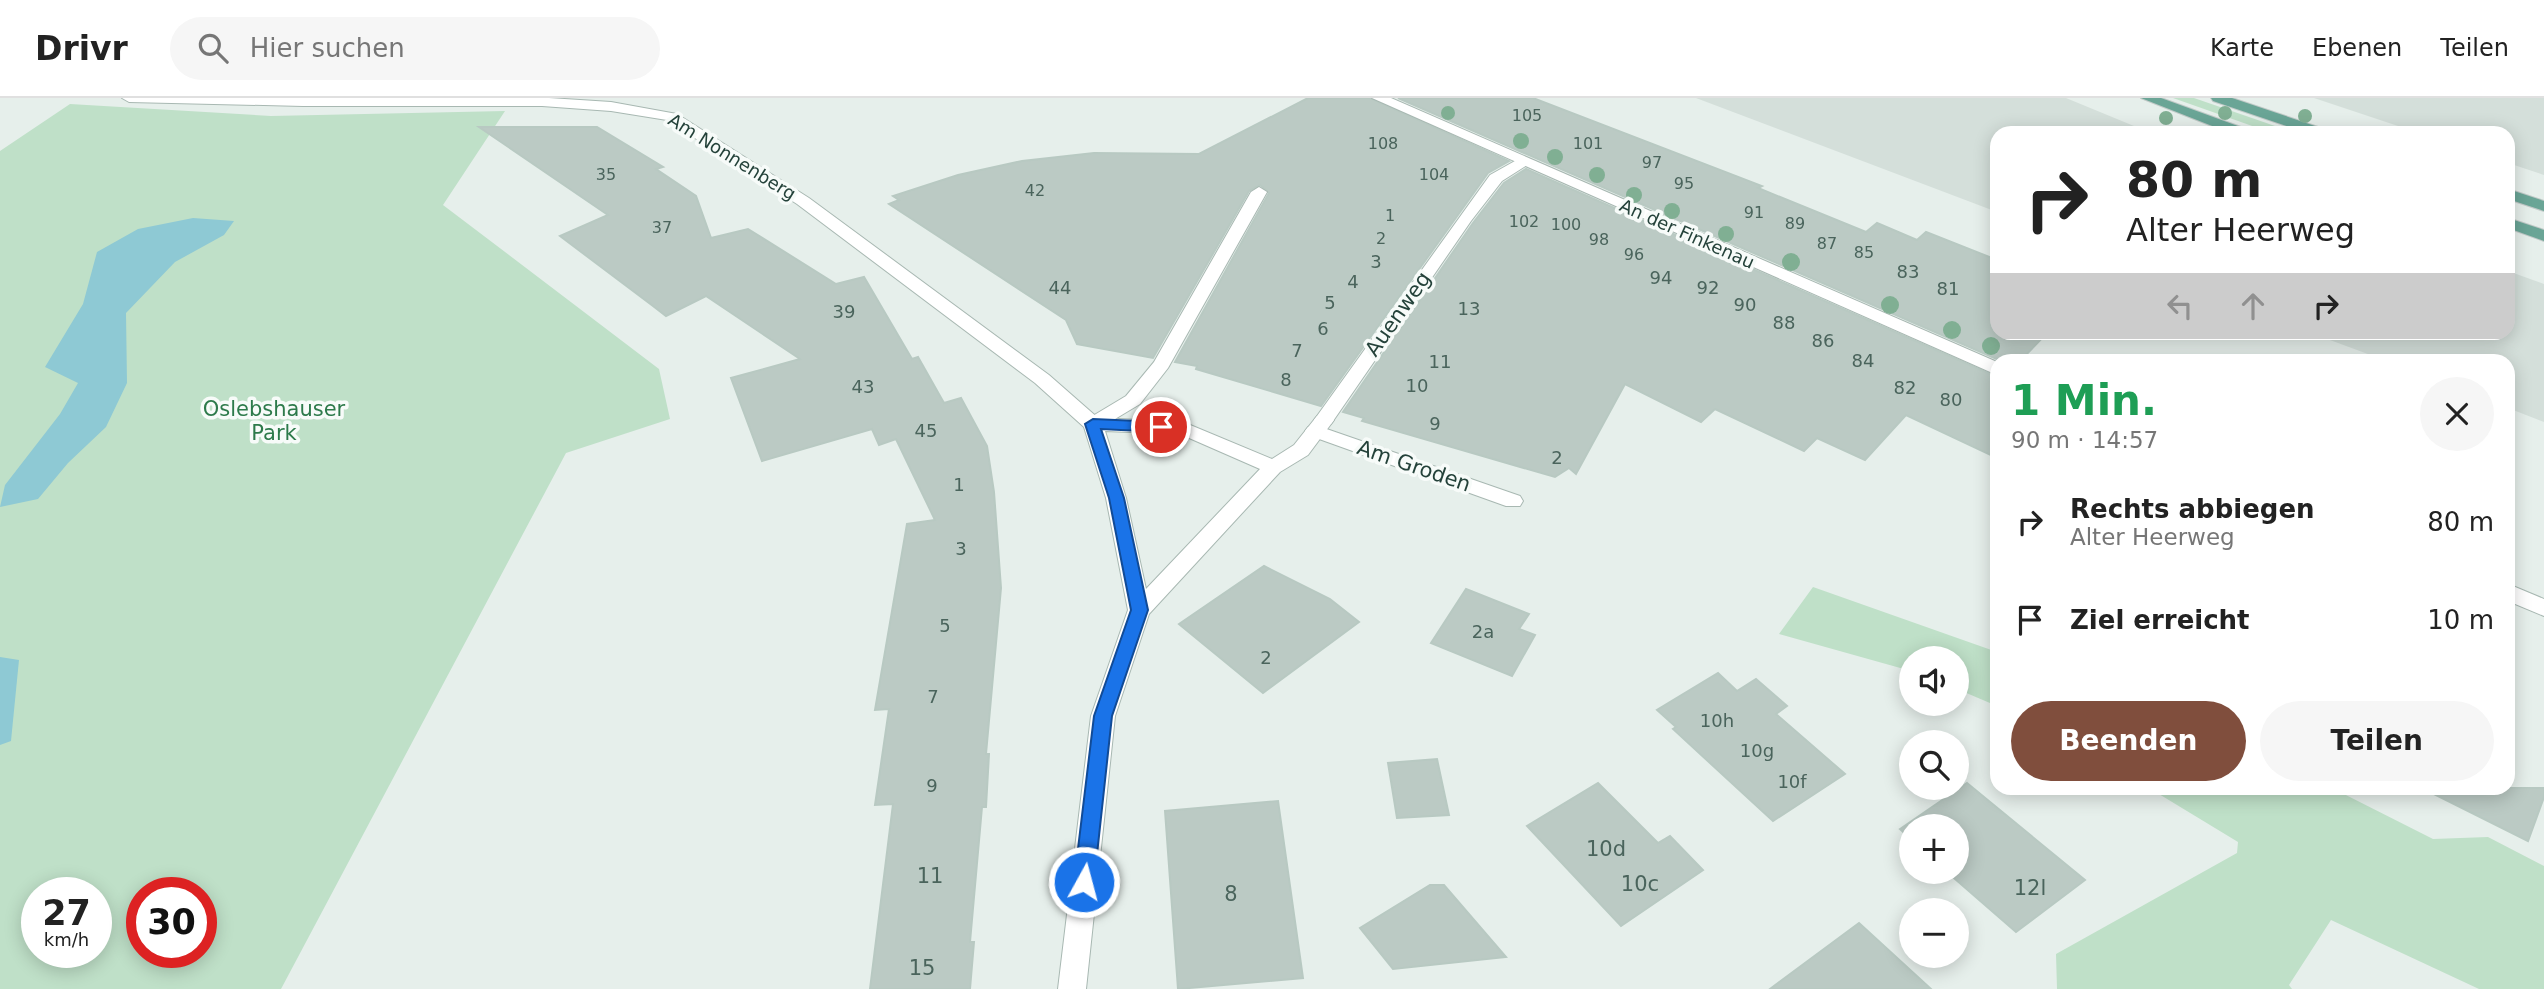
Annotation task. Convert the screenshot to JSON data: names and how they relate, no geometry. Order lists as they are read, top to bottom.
{
  "streets": {
    "street": [
      "Am Nonnenberg",
      "An der Finkenau",
      "Auenweg",
      "Am Groden"
    ]
  },
  "crossings": [
    ["An der Finkenau", "Auenweg"],
    ["Auenweg", "Am Groden"]
  ],
  "parks": ["Oslebshauser Park"],
  "house_numbers": [
    "105",
    "108",
    "101",
    "97",
    "35",
    "104",
    "95",
    "42",
    "91",
    "1",
    "102",
    "89",
    "100",
    "37",
    "2",
    "98",
    "87",
    "85",
    "96",
    "3",
    "83",
    "94",
    "4",
    "44",
    "92",
    "81",
    "5",
    "90",
    "13",
    "39",
    "88",
    "6",
    "86",
    "7",
    "84",
    "11",
    "8",
    "10",
    "43",
    "82",
    "80",
    "9",
    "45",
    "2",
    "1",
    "3",
    "5",
    "2a",
    "2",
    "7",
    "10h",
    "10g",
    "10f",
    "9",
    "10d",
    "11",
    "10c",
    "12l",
    "8",
    "15"
  ],
  "page": {
    "header": "Drivr",
    "search": "Hier suchen",
    "nav": ["Karte", "Ebenen", "Teilen"],
    "turn": ["80 m", "Alter Heerweg"],
    "heading": ["1 Min.", "90 m · 14:57"],
    "list": [
      {
        "name": "Rechts abbiegen",
        "note": "Alter Heerweg",
        "value": "80 m"
      },
      {
        "name": "Ziel erreicht",
        "value": "10 m"
      }
    ],
    "map_buttons": ["+", "−"],
    "buttons": ["Beenden", "Teilen"],
    "speed": "27 km/h",
    "limit": "30"
  }
}
